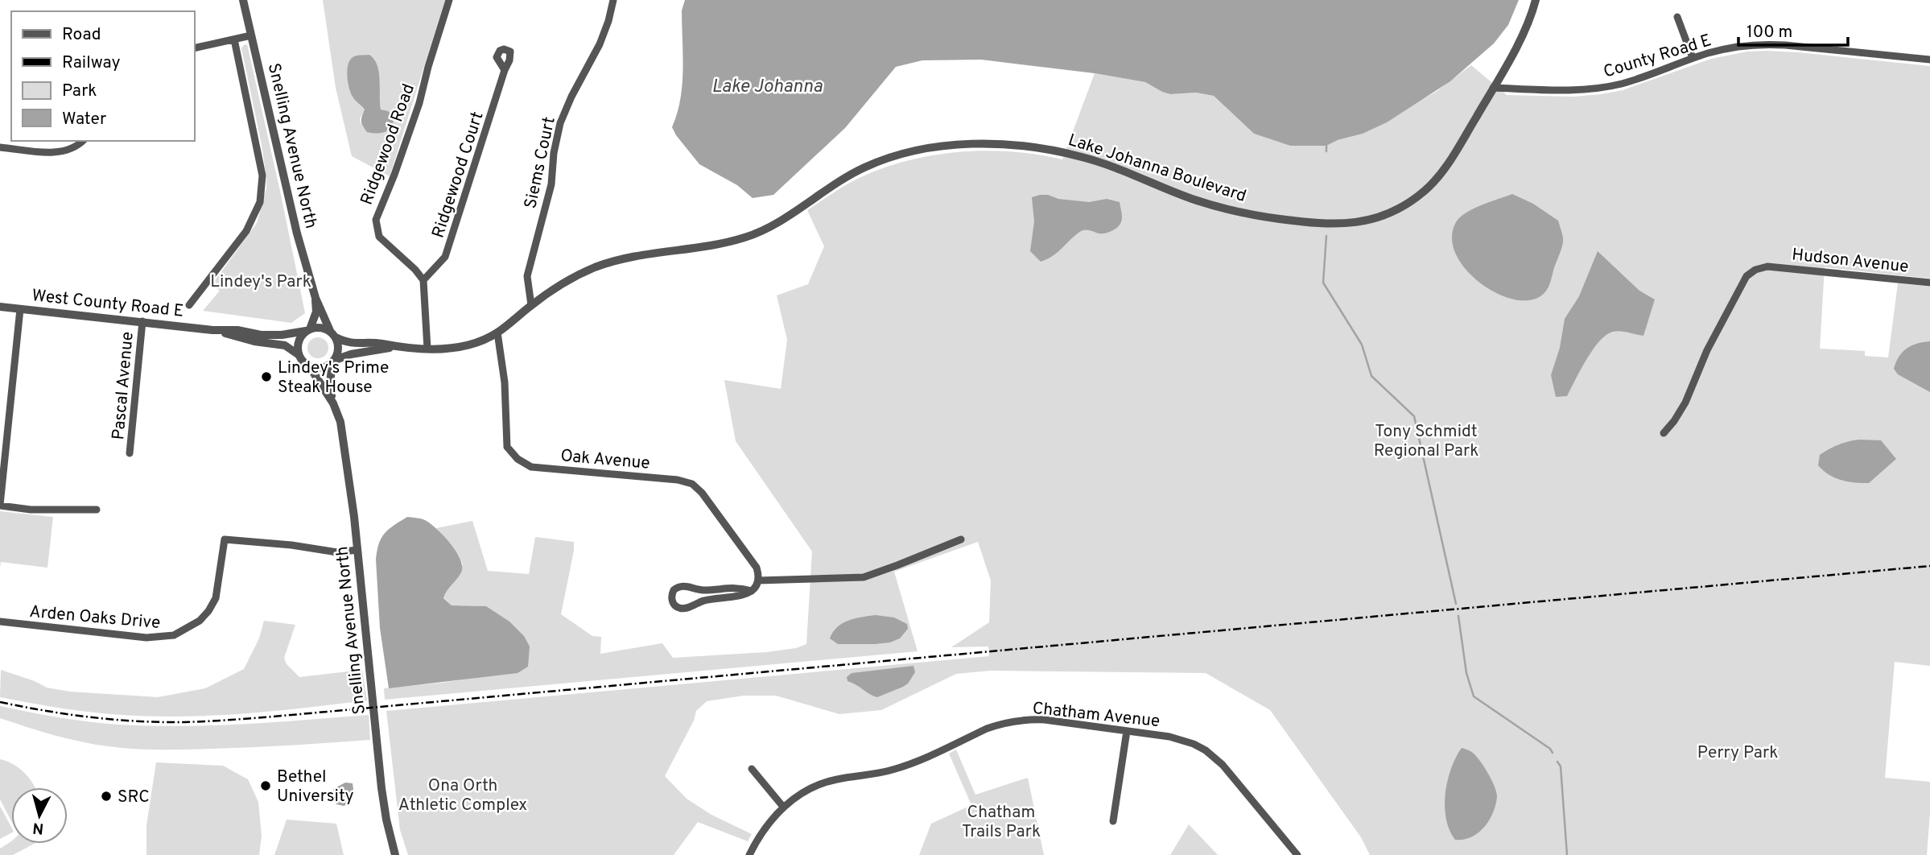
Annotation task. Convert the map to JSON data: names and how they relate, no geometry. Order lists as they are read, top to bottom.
{
  "streets": {
    "street": [
      "County Road E",
      "Ridgewood Road",
      "Snelling Avenue North",
      "Siems Court",
      "Lake Johanna Boulevard",
      "Ridgewood Court",
      "Hudson Avenue",
      "West County Road E",
      "Pascal Avenue",
      "Oak Avenue",
      "Arden Oaks Drive",
      "Chatham Avenue"
    ]
  },
  "crossings": [
    ["County Road E", "Lake Johanna Boulevard"],
    ["Ridgewood Road", "Ridgewood Court"],
    ["Snelling Avenue North", "Lake Johanna Boulevard"],
    ["Snelling Avenue North", "West County Road E"],
    ["Snelling Avenue North", "Arden Oaks Drive"],
    ["Siems Court", "Lake Johanna Boulevard"],
    ["Lake Johanna Boulevard", "West County Road E"],
    ["Lake Johanna Boulevard", "Oak Avenue"],
    ["West County Road E", "Pascal Avenue"]
  ],
  "water": ["Lake Johanna"],
  "parks": [
    "Lindey's Park",
    "Tony Schmidt Regional Park",
    "Perry Park",
    "Ona Orth Athletic Complex",
    "Chatham Trails Park"
  ],
  "places": ["Lindey's Prime Steak House", "Bethel University", "SRC"],
  "legend": [
    "Road",
    "Railway",
    "Park",
    "Water"
  ],
  "scale_bar": "100 m",
  "north": "bottom"
}
